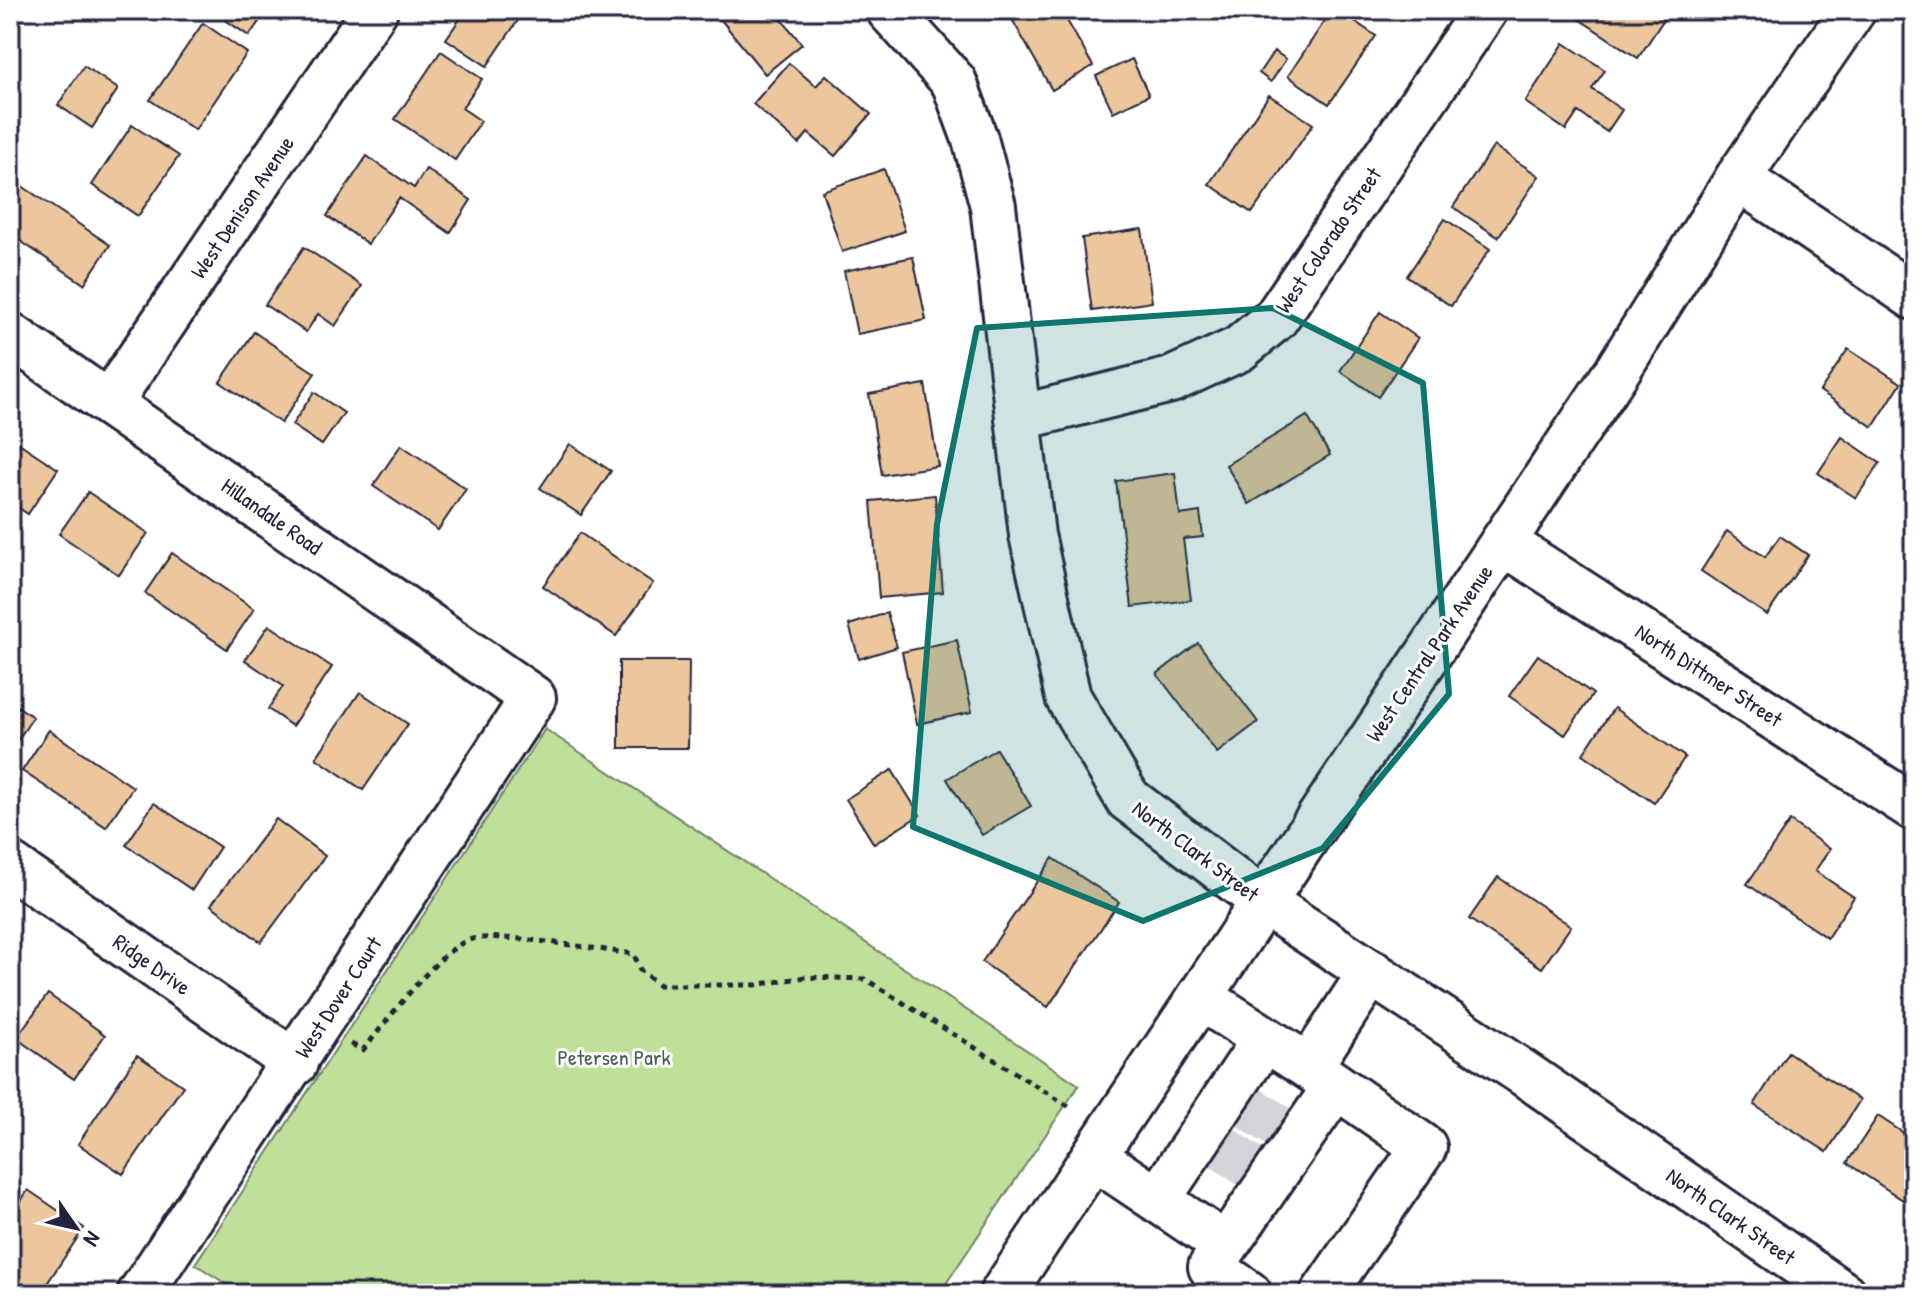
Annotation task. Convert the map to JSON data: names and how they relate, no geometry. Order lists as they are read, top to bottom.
{
  "streets": {
    "street": [
      "West Denison Avenue",
      "West Colorado Street",
      "Hillandale Road",
      "West Central Park Avenue",
      "North Dittmer Street",
      "North Clark Street",
      "Ridge Drive",
      "West Dover Court"
    ]
  },
  "crossings": [
    ["West Denison Avenue", "Hillandale Road"],
    ["West Colorado Street", "North Clark Street"],
    ["Hillandale Road", "West Dover Court"],
    ["West Central Park Avenue", "North Dittmer Street"],
    ["West Central Park Avenue", "North Clark Street"],
    ["Ridge Drive", "West Dover Court"]
  ],
  "parks": ["Petersen Park"],
  "north": "bottom right"
}
